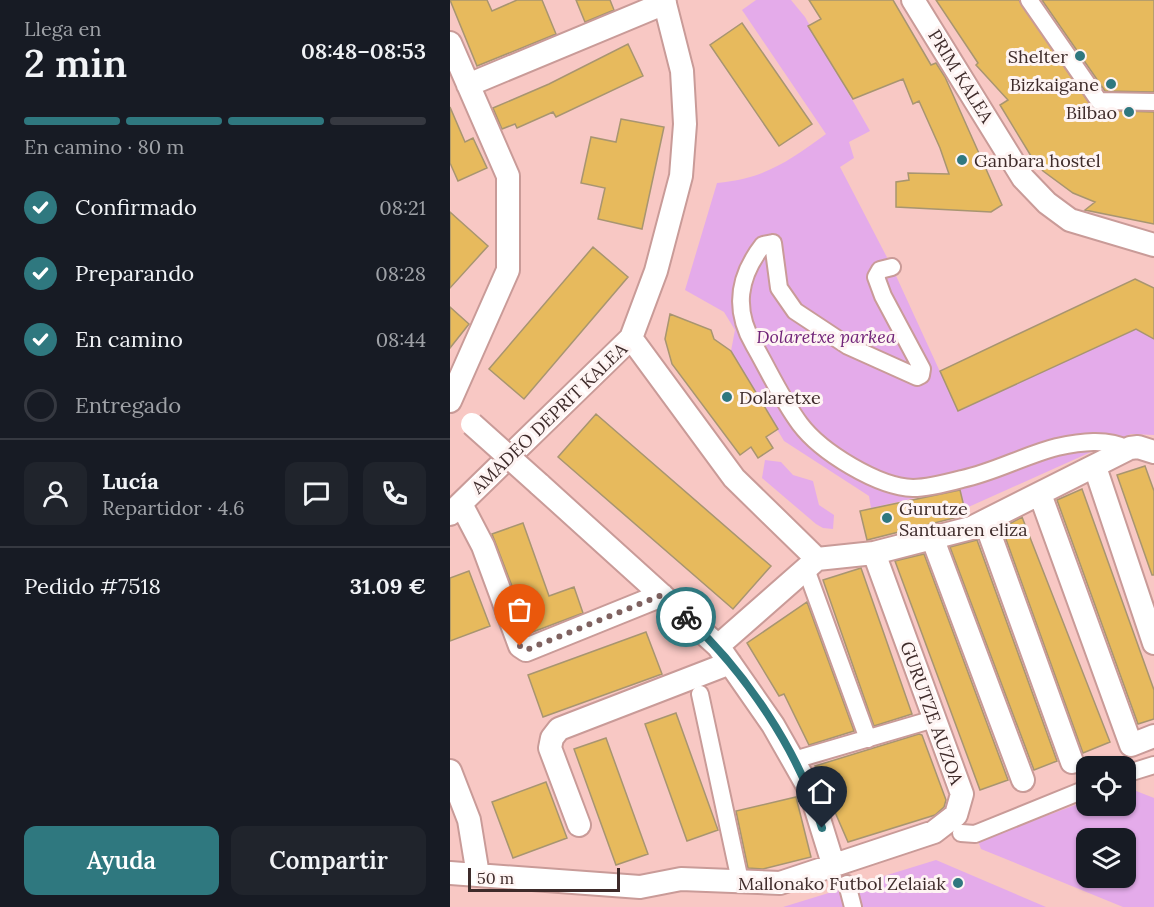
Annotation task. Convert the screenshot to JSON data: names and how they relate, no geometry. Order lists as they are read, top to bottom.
{
  "streets": {
    "street": ["PRIM KALEA", "AMADEO DEPRIT KALEA", "GURUTZE AUZOA"]
  },
  "parks": ["Dolaretxe parkea"],
  "places": [
    "Shelter",
    "Bizkaigane",
    "Bilbao",
    "Ganbara hostel",
    "Dolaretxe",
    "Gurutze Santuaren eliza",
    "Mallonako Futbol Zelaiak"
  ],
  "scale_bar": "50 m",
  "page": {
    "heading": ["2 min", "Llega en", "08:48–08:53"],
    "panel": [
      "Lucía",
      "Repartidor · 4.6",
      "Pedido #7518",
      "31.09 €"
    ],
    "bar": "En camino · 80 m",
    "list": [
      ["Confirmado", "08:21"],
      ["Preparando", "08:28"],
      ["En camino", "08:44"],
      "Entregado"
    ],
    "buttons": ["Ayuda", "Compartir"],
    "scale": "50 m"
  }
}
